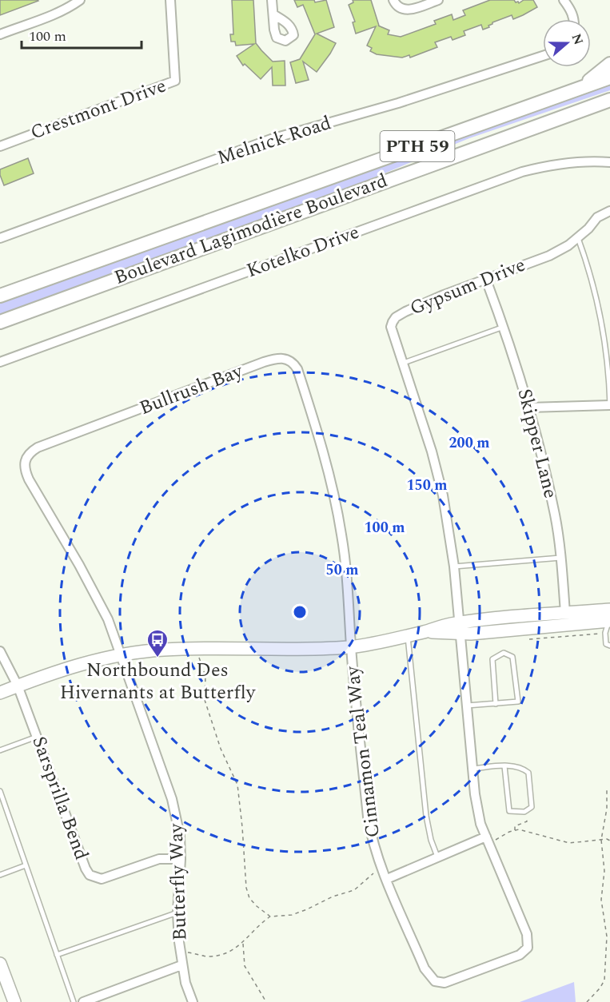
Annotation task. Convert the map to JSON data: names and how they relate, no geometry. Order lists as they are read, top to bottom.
{
  "streets": {
    "main road": ["PTH 59", "Boulevard Lagimodière Boulevard"],
    "street": [
      "Crestmont Drive",
      "Melnick Road",
      "Kotelko Drive",
      "Gypsum Drive",
      "Bullrush Bay",
      "Skipper Lane",
      "Cinnamon Teal Way",
      "Sarsprilla Bend",
      "Butterfly Way"
    ]
  },
  "crossings": [
    ["Gypsum Drive", "Skipper Lane"],
    ["Gypsum Drive", "Cinnamon Teal Way"],
    ["Bullrush Bay", "Cinnamon Teal Way"],
    ["Bullrush Bay", "Butterfly Way"],
    ["Sarsprilla Bend", "Butterfly Way"]
  ],
  "places": {
    "bus stop": ["Northbound Des Hivernants at Butterfly"]
  },
  "scale_bar": "100 m",
  "north": "right",
  "rings": [
    "200 m",
    "150 m",
    "100 m",
    "50 m"
  ]
}
